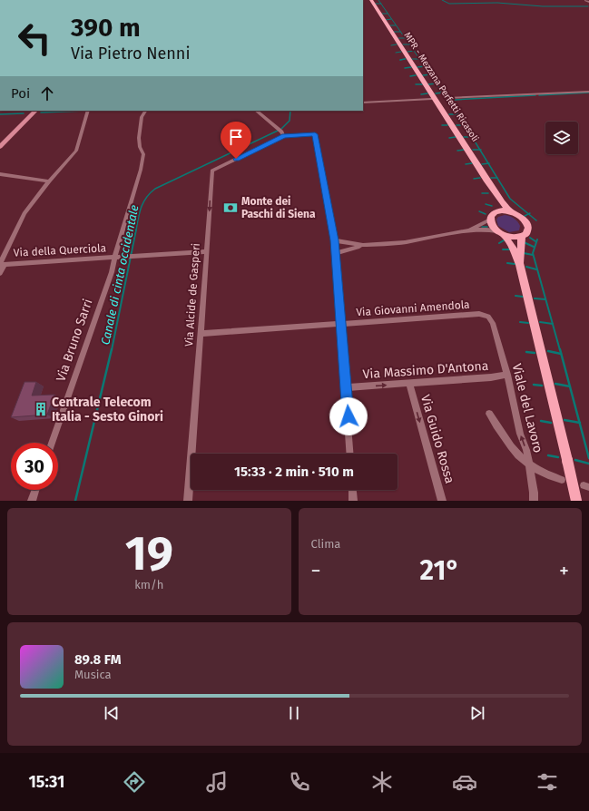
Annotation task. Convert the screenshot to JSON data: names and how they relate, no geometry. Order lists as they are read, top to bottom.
{
  "streets": {
    "main road": ["MPR - Mezzana Perfetti Ricasoli"],
    "street": [
      "Via della Querciola",
      "Via Alcide de Gasperi",
      "Via Giovanni Amendola",
      "Via Bruno Sarri",
      "Via Massimo D'Antona",
      "Viale del Lavoro",
      "Via Guido Rossa"
    ]
  },
  "crossings": [
    ["Via della Querciola", "Via Alcide de Gasperi"],
    ["Via della Querciola", "Via Bruno Sarri"],
    ["Via Alcide de Gasperi", "Via Giovanni Amendola"],
    ["Via Giovanni Amendola", "Viale del Lavoro"],
    ["Via Massimo D'Antona", "Viale del Lavoro"],
    ["Via Massimo D'Antona", "Via Guido Rossa"]
  ],
  "one_way": ["Via Massimo D'Antona", "Via Guido Rossa"],
  "water": ["Canale di cinta occidentale"],
  "places": {
    "bank": ["Monte dei Paschi di Siena"],
    "building": ["Centrale Telecom Italia - Sesto Ginori"]
  },
  "page": {
    "turn": ["390 m", "Via Pietro Nenni"],
    "then": "Poi",
    "limit": "30",
    "trip": "15:33 · 2 min · 510 m",
    "tile": [
      ["19", "km/h"],
      "Clima"
    ],
    "heat": ["−", "21°", "+"],
    "song": ["89.8 FM", "Musica"],
    "tabs": "15:31"
  }
}
